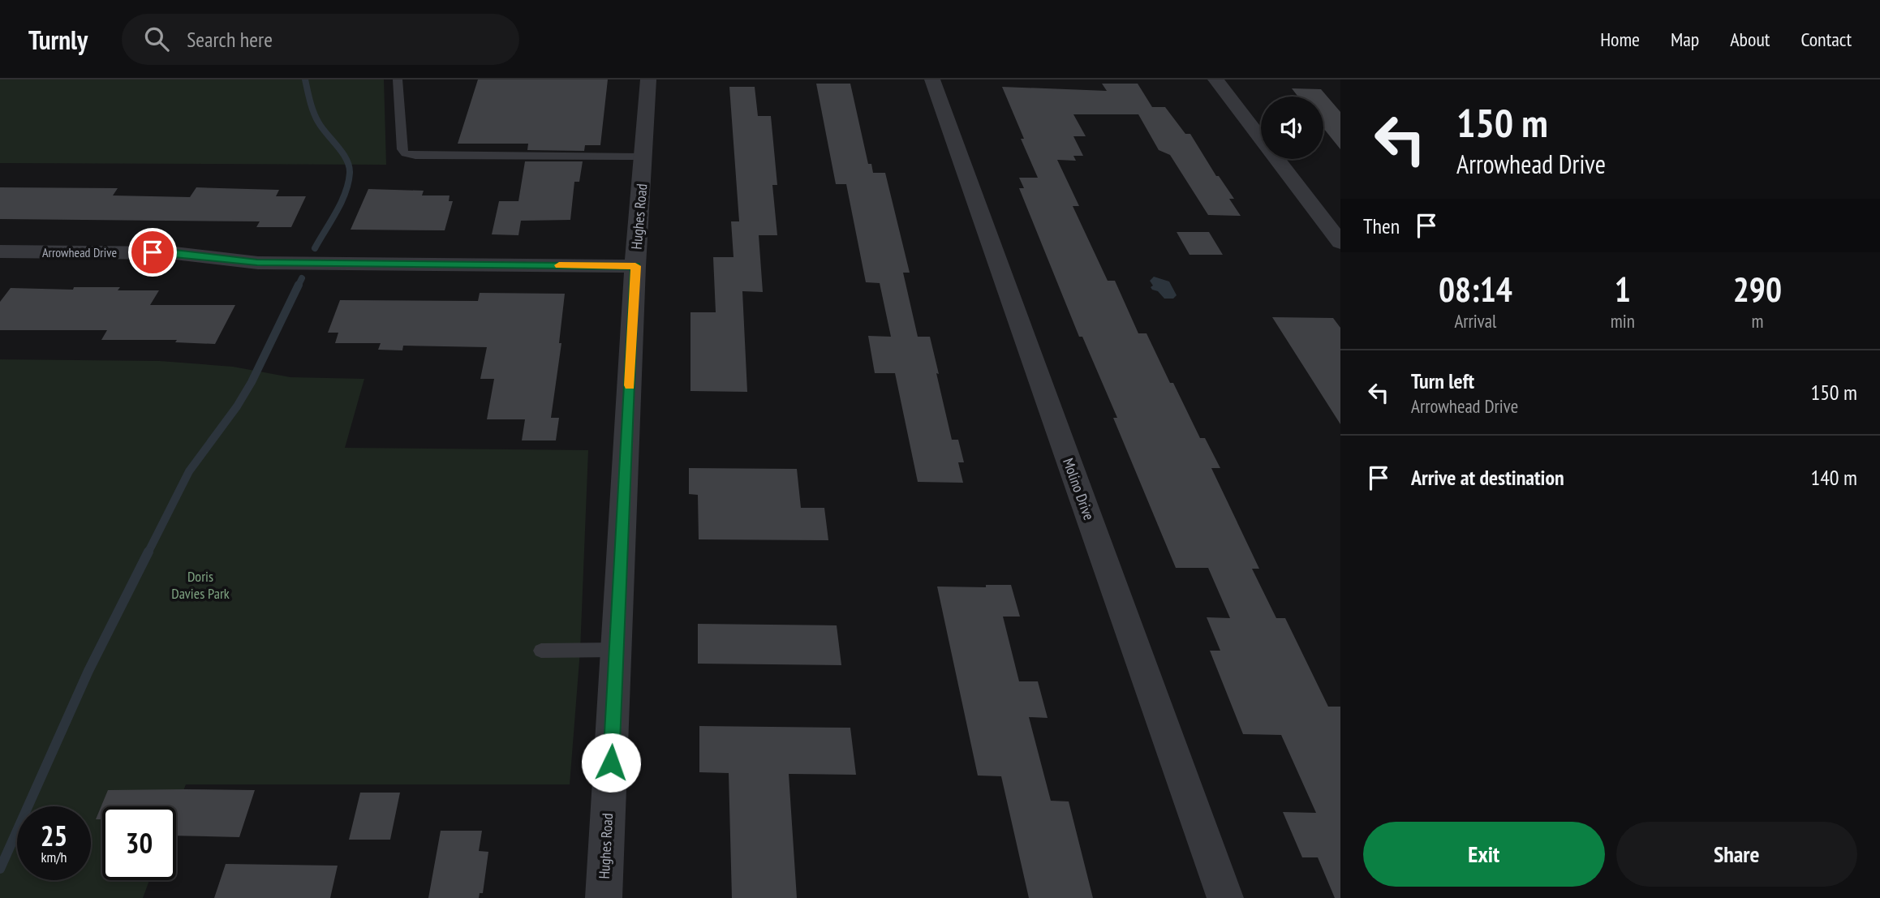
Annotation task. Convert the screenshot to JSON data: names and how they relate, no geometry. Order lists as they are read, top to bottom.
{
  "streets": {
    "street": ["Hughes Road", "Arrowhead Drive", "Molino Drive"]
  },
  "crossings": [
    ["Hughes Road", "Arrowhead Drive"]
  ],
  "parks": ["Doris Davies Park"],
  "page": {
    "header": "Turnly",
    "search": "Search here",
    "nav": [
      "Home",
      "Map",
      "About",
      "Contact"
    ],
    "turn": ["150 m", "Arrowhead Drive"],
    "then": "Then",
    "eta": [
      "08:14",
      "Arrival",
      "1",
      "min",
      "290",
      "m"
    ],
    "list": [
      {
        "name": "Turn left",
        "note": "Arrowhead Drive",
        "value": "150 m"
      },
      {
        "name": "Arrive at destination",
        "value": "140 m"
      }
    ],
    "speed": "25 km/h",
    "limit": "30",
    "buttons": ["Exit", "Share"]
  }
}
